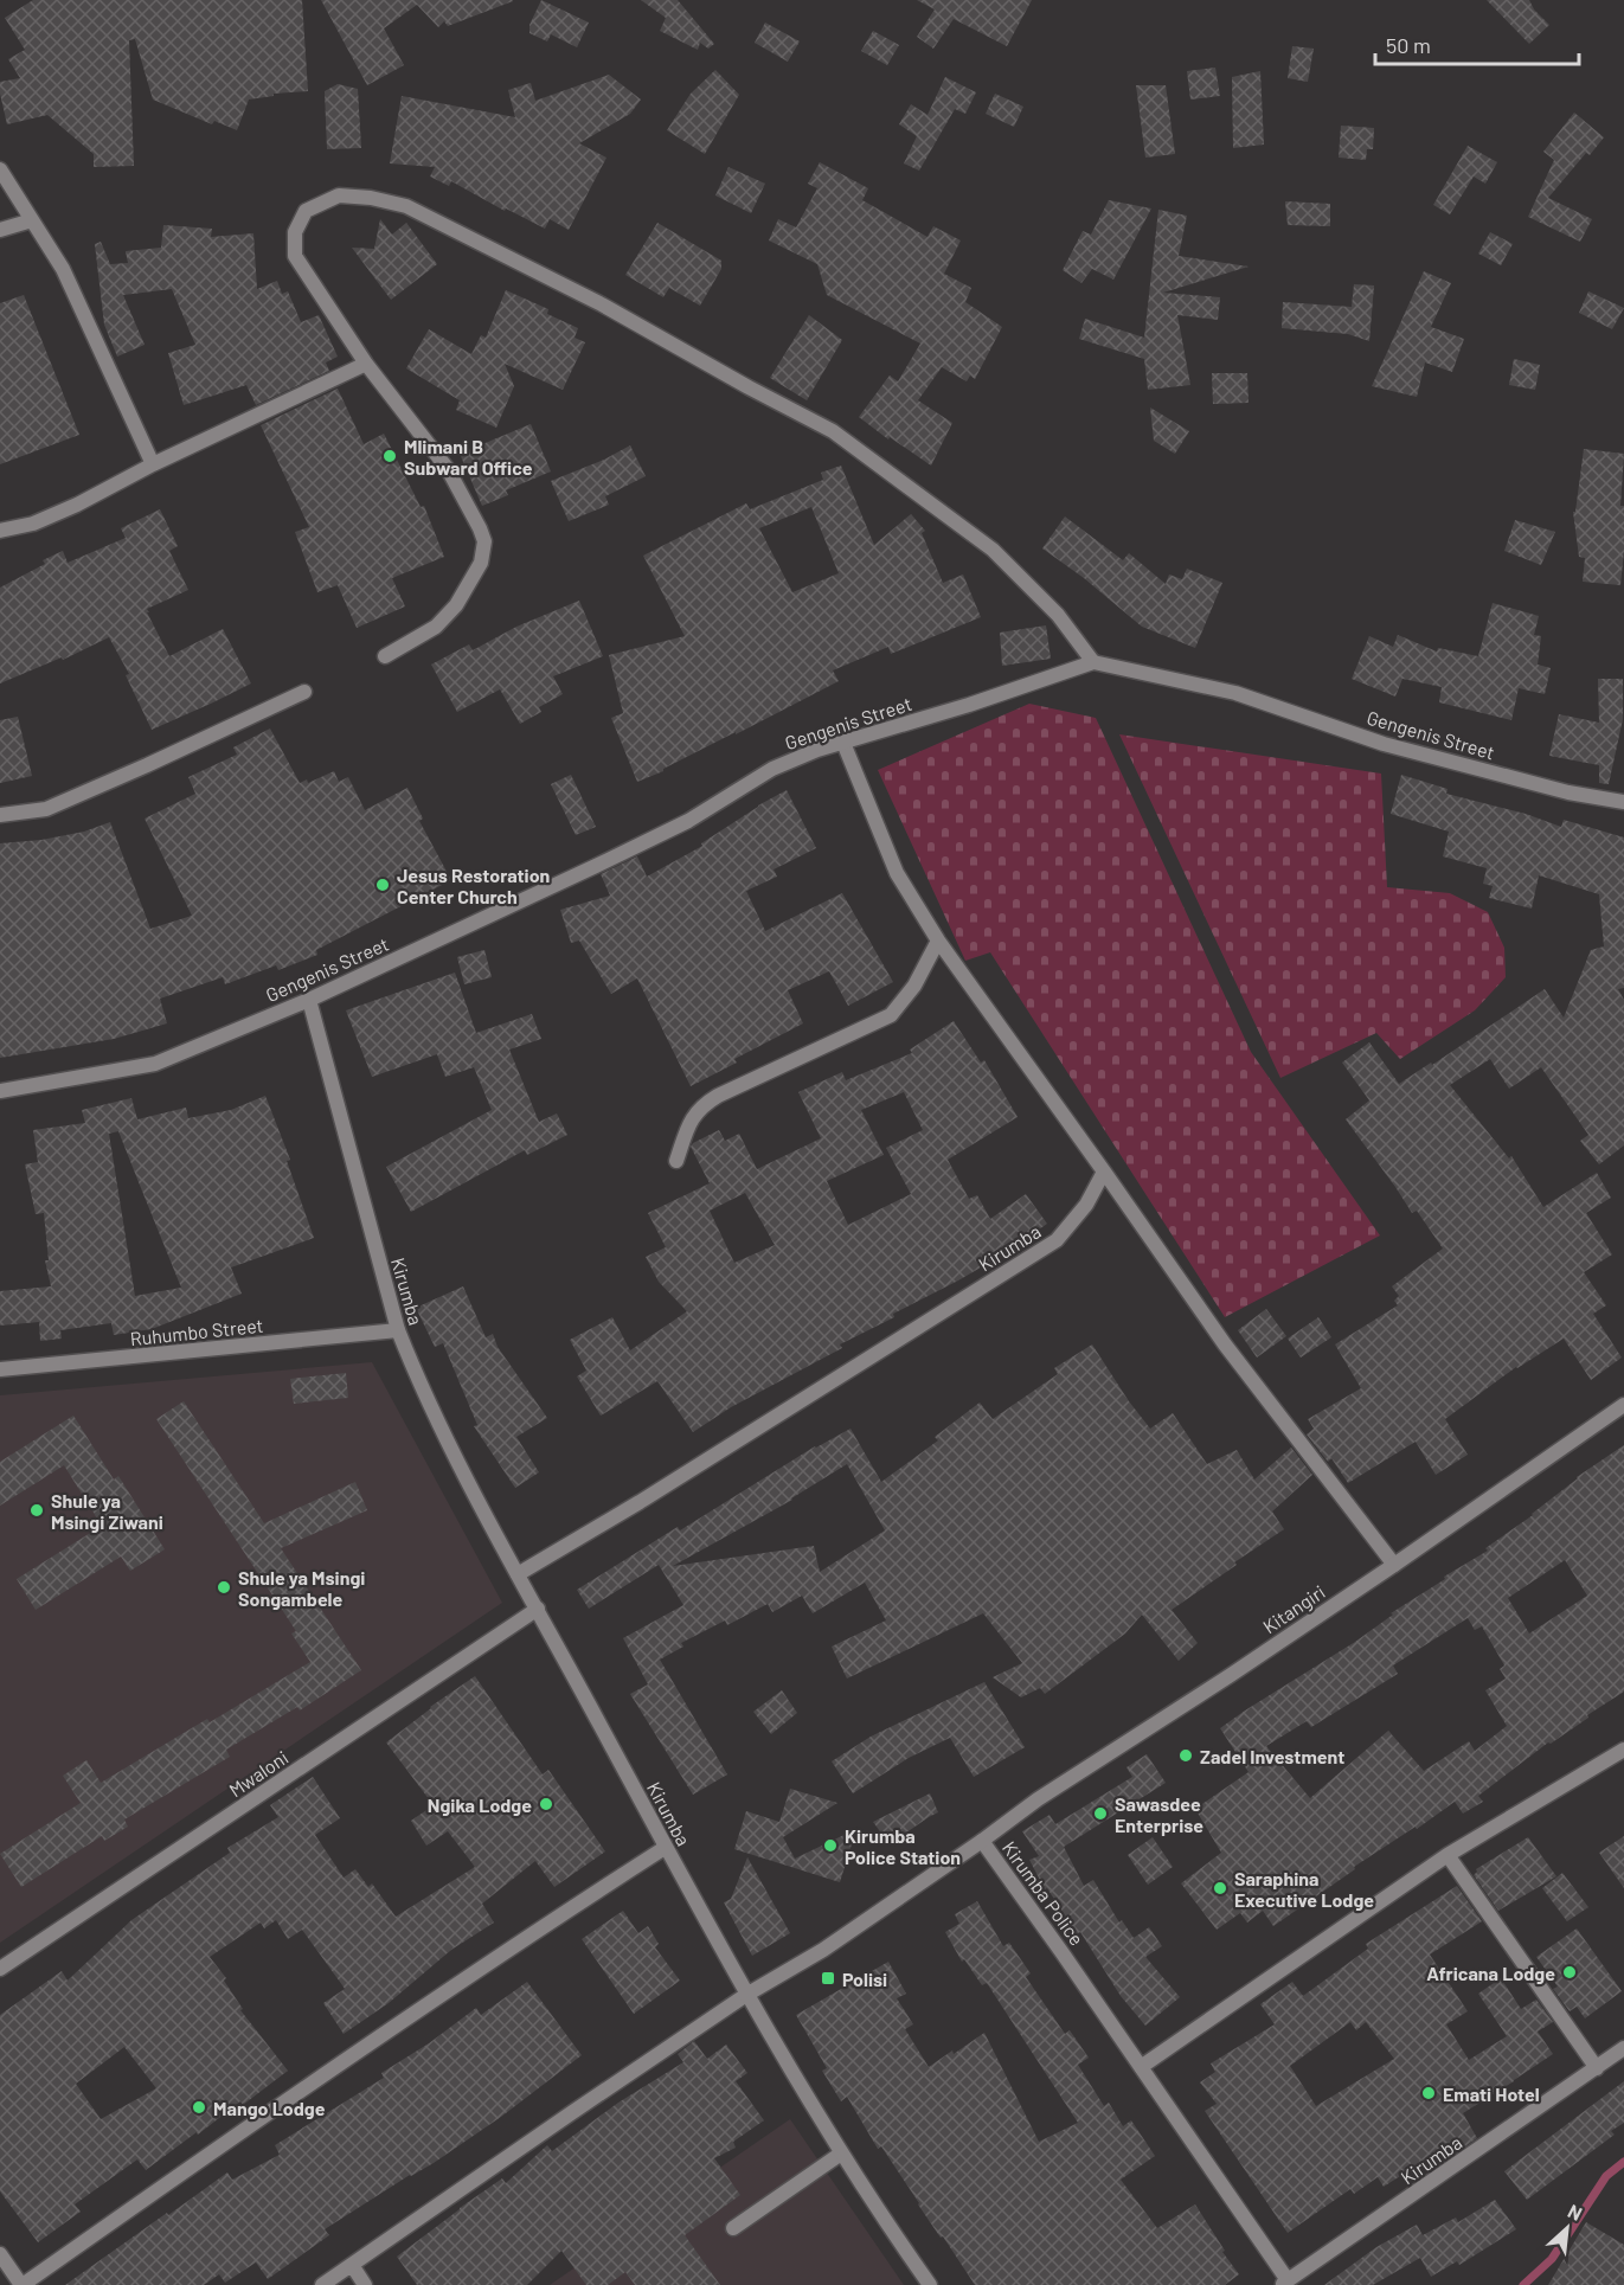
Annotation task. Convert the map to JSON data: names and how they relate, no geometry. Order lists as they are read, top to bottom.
{
  "streets": {
    "street": [
      "Gengenis Street",
      "Kirumba",
      "Ruhumbo Street",
      "Kitangiri",
      "Mwaloni",
      "Kirumba Police"
    ]
  },
  "crossings": [
    ["Gengenis Street", "Kirumba"],
    ["Kirumba", "Ruhumbo Street"],
    ["Kirumba", "Mwaloni"],
    ["Kirumba", "Kirumba Police"],
    ["Kitangiri", "Kirumba Police"]
  ],
  "places": {
    "other": [
      "Mlimani B Subward Office",
      "Jesus Restoration Center Church",
      "Shule ya Msingi Ziwani",
      "Shule ya Msingi Songambele",
      "Zadel Investment",
      "Ngika Lodge",
      "Sawasdee Enterprise",
      "Kirumba Police Station",
      "Saraphina Executive Lodge",
      "Africana Lodge",
      "Emati Hotel",
      "Mango Lodge"
    ],
    "transit": ["Polisi"]
  },
  "scale_bar": "50 m",
  "north": "top right"
}
